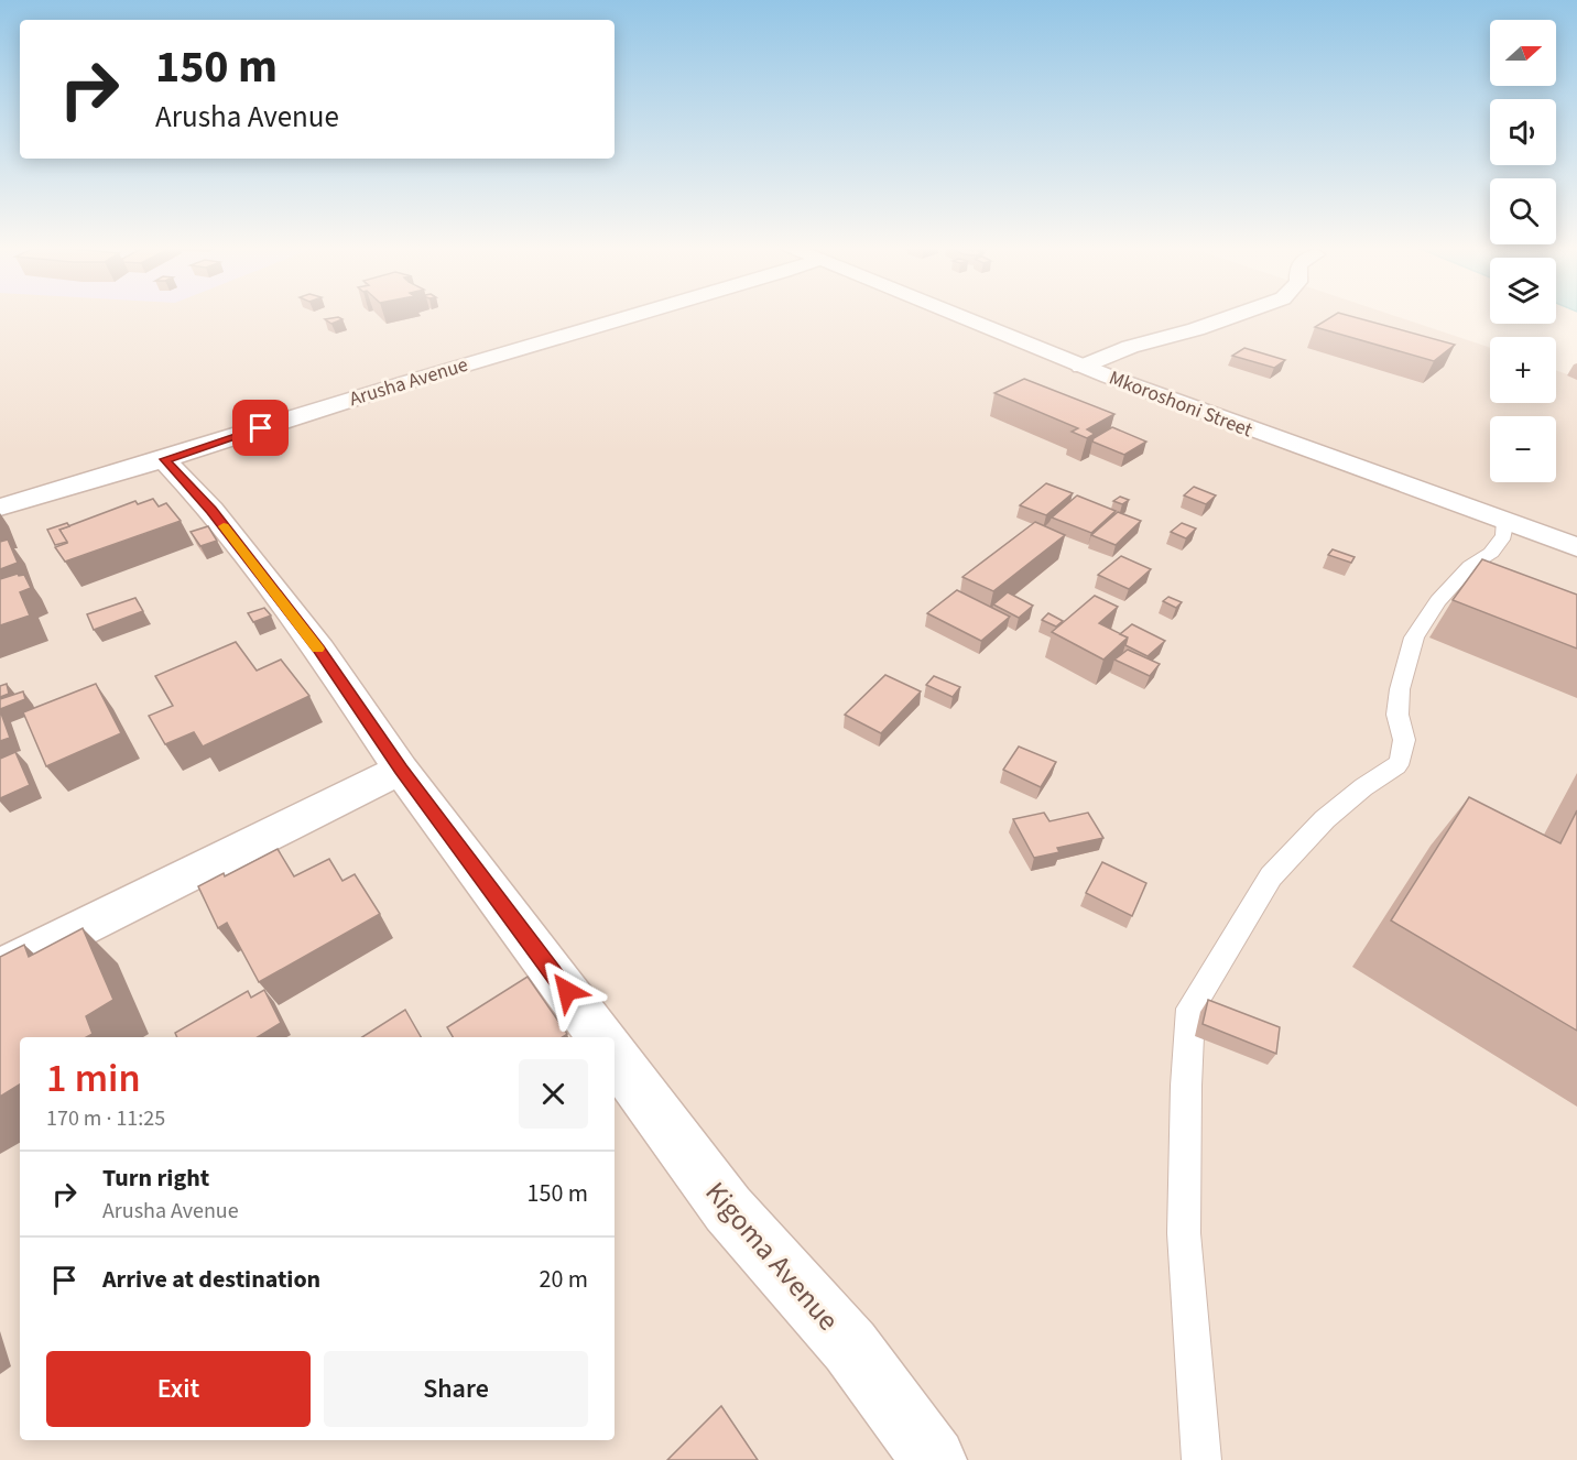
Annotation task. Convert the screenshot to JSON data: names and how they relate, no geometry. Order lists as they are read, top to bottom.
{
  "streets": {
    "street": ["Arusha Avenue", "Mkoroshoni Street", "Kigoma Avenue"]
  },
  "north": "right",
  "page": {
    "map_buttons": ["+", "−"],
    "turn": ["150 m", "Arusha Avenue"],
    "heading": ["1 min", "170 m · 11:25"],
    "list": [
      {
        "name": "Turn right",
        "note": "Arusha Avenue",
        "value": "150 m"
      },
      {
        "name": "Arrive at destination",
        "value": "20 m"
      }
    ],
    "buttons": ["Exit", "Share"]
  }
}
